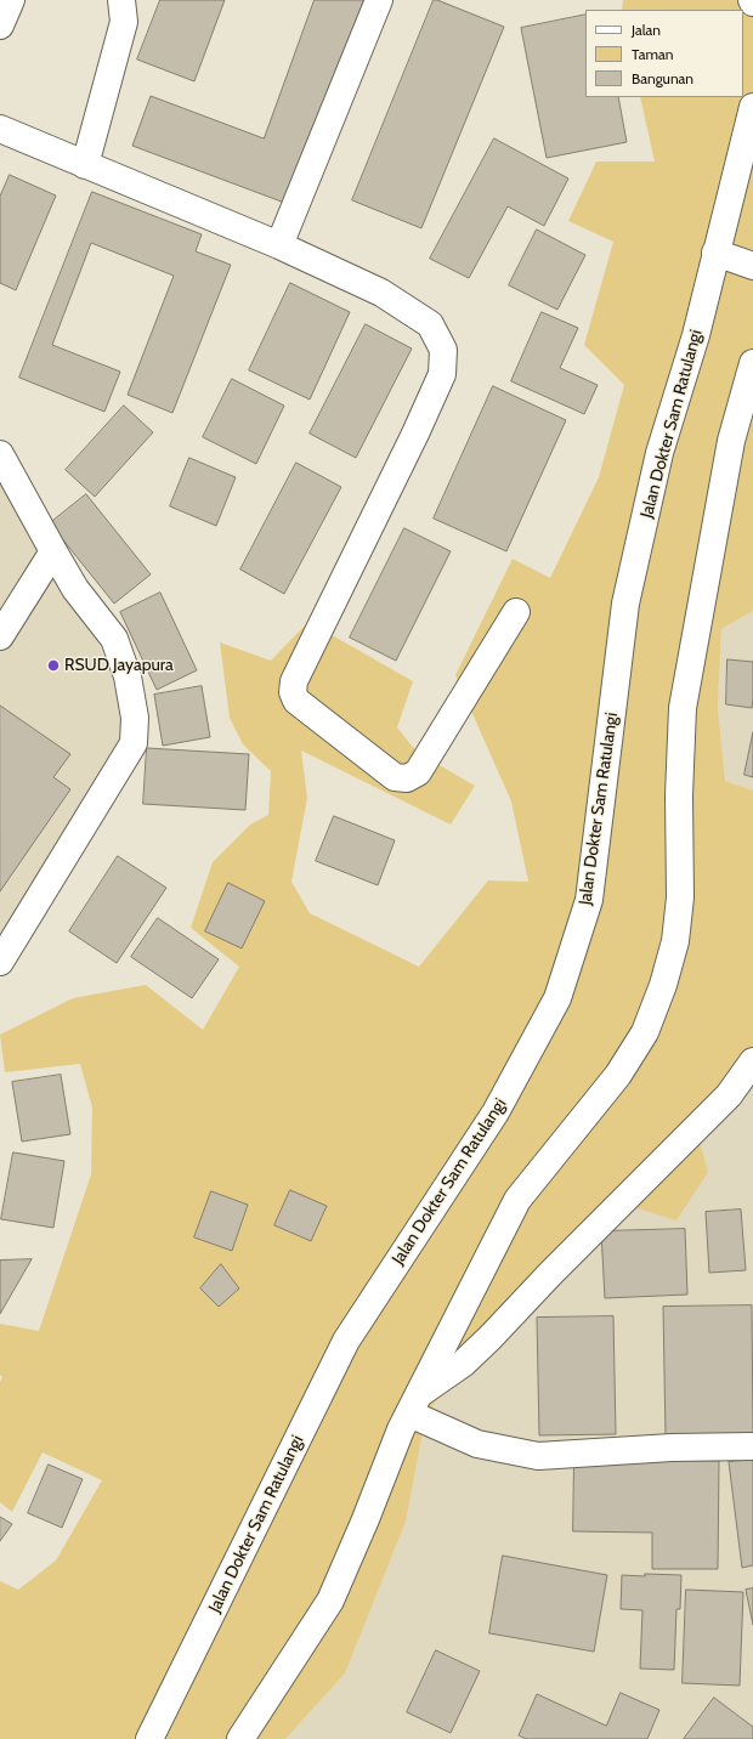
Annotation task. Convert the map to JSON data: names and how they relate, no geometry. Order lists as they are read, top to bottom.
{
  "streets": {
    "main road": ["Jalan Dokter Sam Ratulangi"]
  },
  "places": ["RSUD Jayapura"],
  "legend": ["Jalan", "Taman", "Bangunan"]
}
